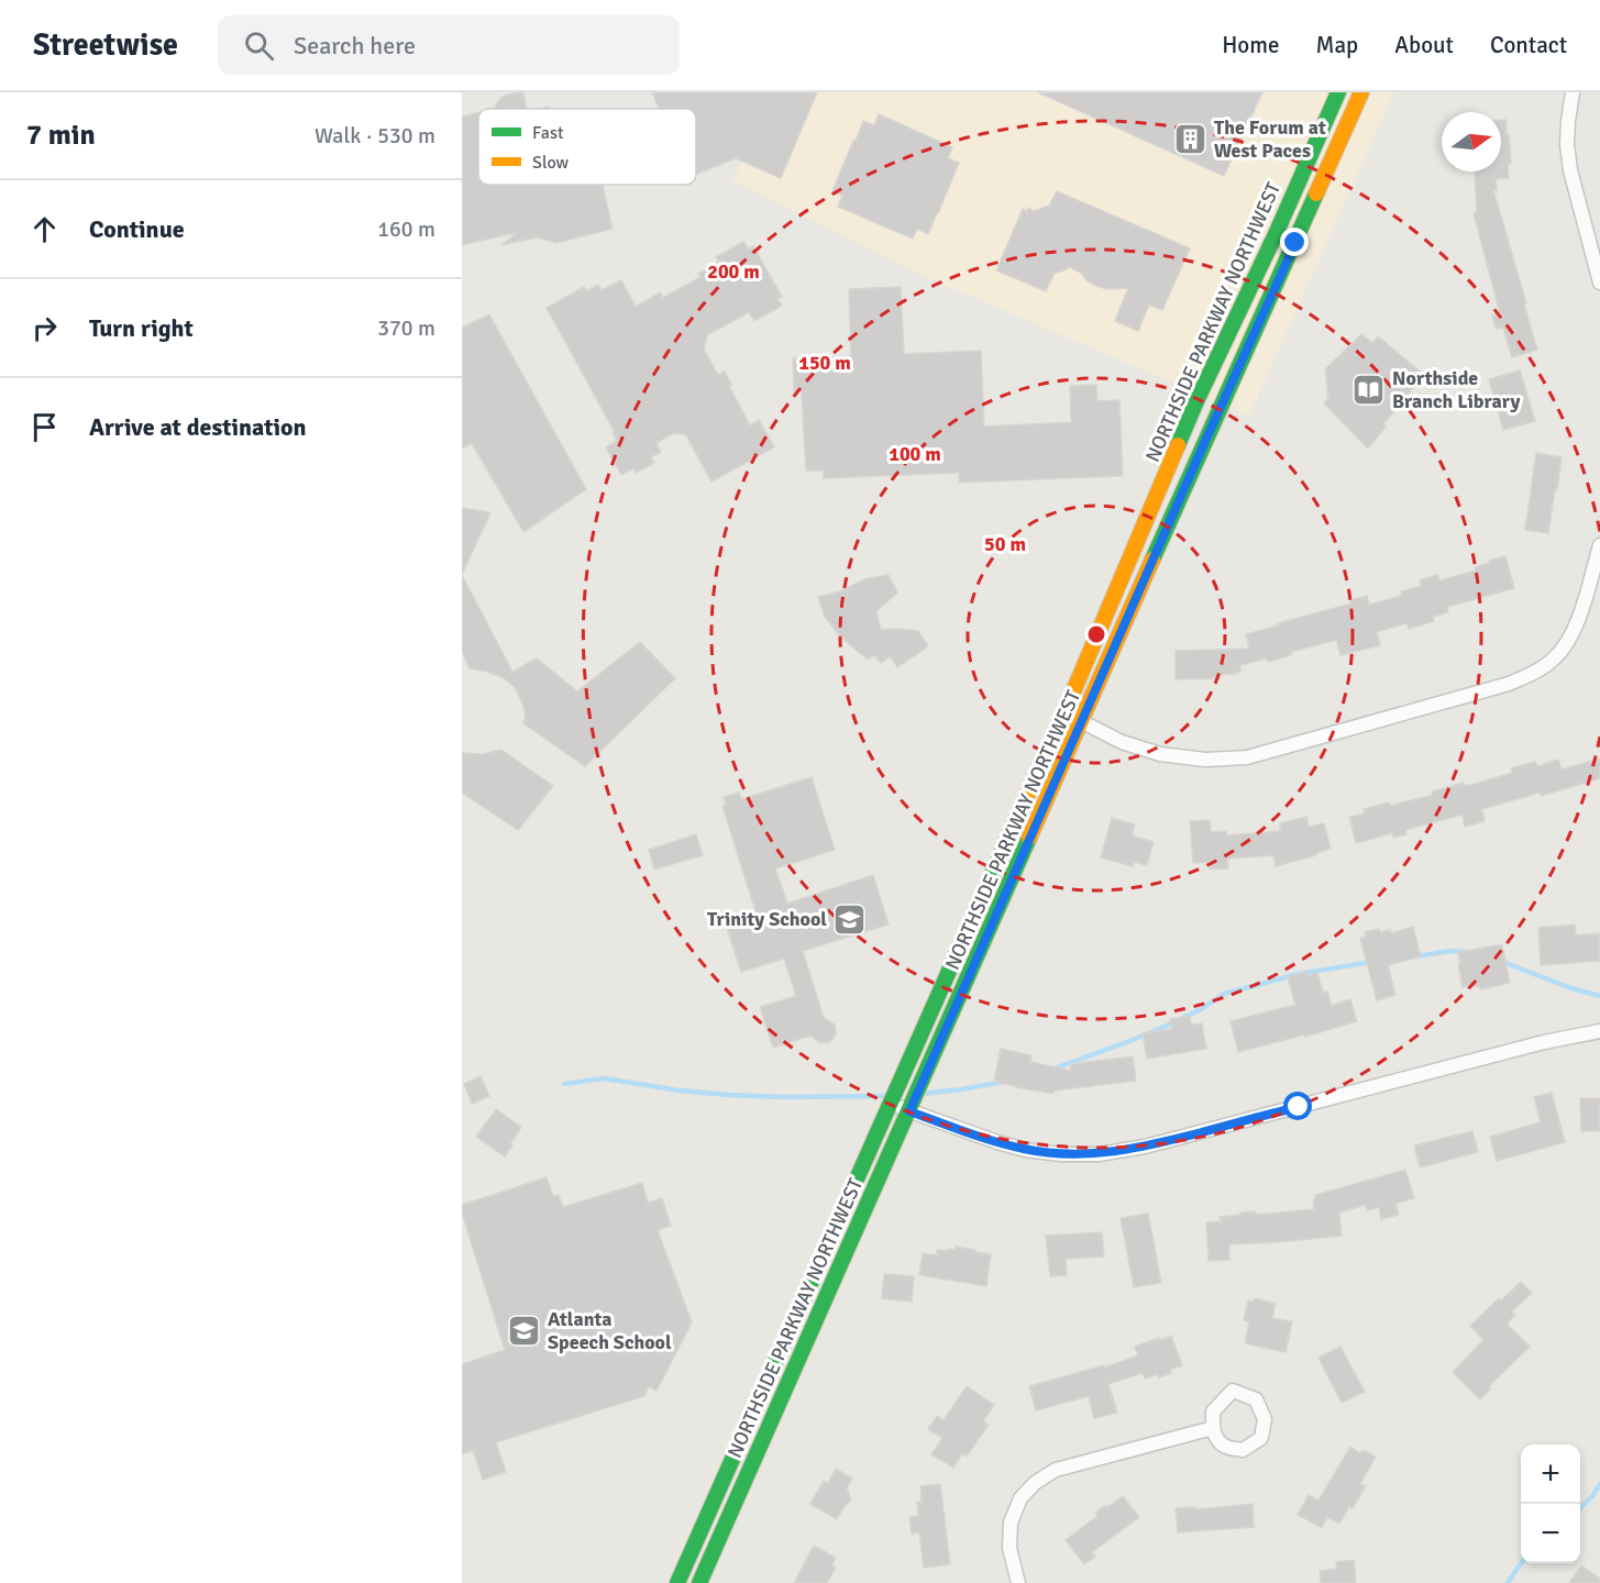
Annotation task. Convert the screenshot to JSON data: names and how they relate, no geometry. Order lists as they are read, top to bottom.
{
  "streets": {
    "main road": ["NORTHSIDE PARKWAY NORTHWEST"]
  },
  "places": {
    "building": ["The Forum at West Paces"],
    "library": ["Northside Branch Library"],
    "school or university": ["Trinity School", "Atlanta Speech School"]
  },
  "legend": ["Fast", "Slow"],
  "north": "right",
  "page": {
    "header": "Streetwise",
    "search": "Search here",
    "nav": [
      "Home",
      "Map",
      "About",
      "Contact"
    ],
    "heading": ["7 min", "Walk · 530 m"],
    "list": [
      ["Continue", "160 m"],
      ["Turn right", "370 m"],
      "Arrive at destination"
    ],
    "map_buttons": ["+", "−"]
  },
  "rings": [
    "200 m",
    "150 m",
    "100 m",
    "50 m"
  ]
}
